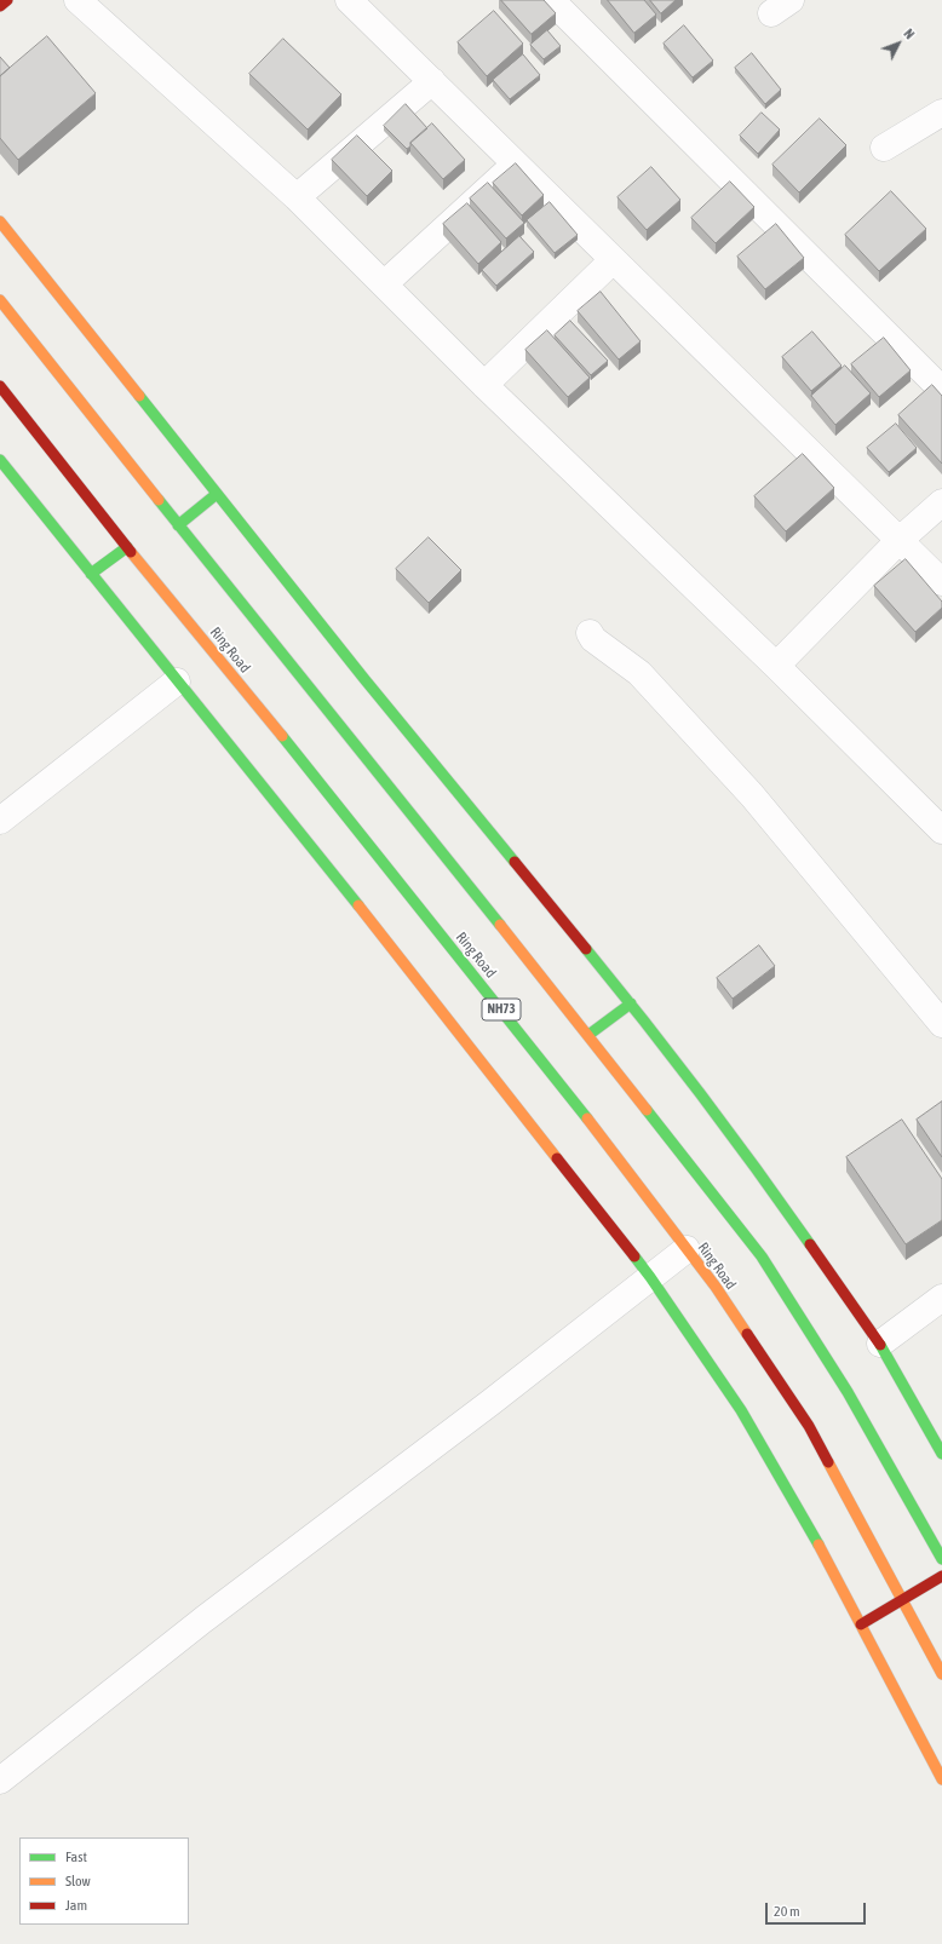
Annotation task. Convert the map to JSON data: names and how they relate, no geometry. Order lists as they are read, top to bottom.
{
  "streets": {
    "main road": ["Ring Road", "NH73"]
  },
  "legend": ["Fast", "Slow", "Jam"],
  "scale_bar": "20 m",
  "north": "top right"
}
